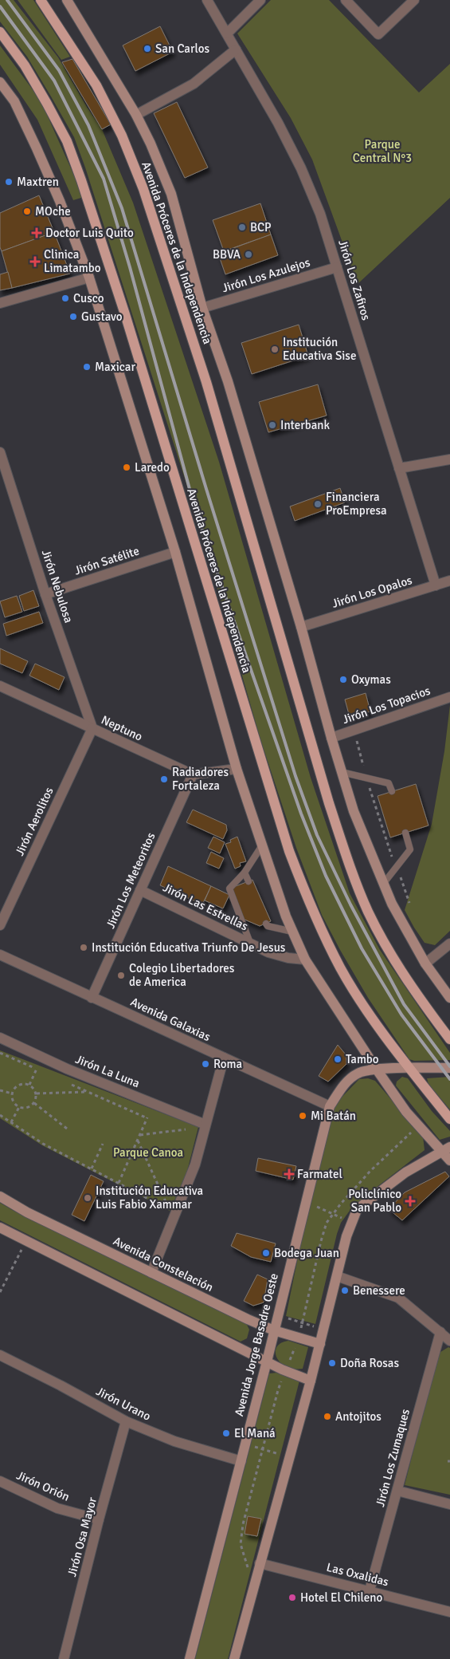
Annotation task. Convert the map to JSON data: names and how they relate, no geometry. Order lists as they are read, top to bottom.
{
  "streets": {
    "main road": ["Avenida Próceres de la Independencia", "Avenida Constelación", "Avenida Jorge Basadre Oeste"],
    "street": [
      "Jirón Los Azulejos",
      "Jirón Los Zafiros",
      "Jirón Satélite",
      "Jirón Nebulosa",
      "Jirón Los Opalos",
      "Jirón Los Topacios",
      "Neptuno",
      "Jirón Aerolitos",
      "Jirón Los Meteoritos",
      "Jirón Las Estrellas",
      "Avenida Galaxias",
      "Jirón La Luna",
      "Jirón Urano",
      "Jirón Los Zumaques",
      "Jirón Orión",
      "Jirón Osa Mayor",
      "Las Oxalidas"
    ]
  },
  "crossings": [
    ["Avenida Próceres de la Independencia", "Jirón Los Azulejos"],
    ["Avenida Próceres de la Independencia", "Jirón Los Opalos"],
    ["Avenida Próceres de la Independencia", "Jirón Los Topacios"],
    ["Avenida Próceres de la Independencia", "Avenida Jorge Basadre Oeste"],
    ["Jirón Los Azulejos", "Jirón Los Zafiros"],
    ["Jirón Los Zafiros", "Jirón Los Opalos"],
    ["Jirón Satélite", "Jirón Nebulosa"],
    ["Jirón Nebulosa", "Neptuno"],
    ["Jirón Nebulosa", "Jirón Aerolitos"],
    ["Neptuno", "Jirón Aerolitos"],
    ["Neptuno", "Jirón Los Meteoritos"],
    ["Jirón Los Meteoritos", "Jirón Las Estrellas"],
    ["Jirón Los Meteoritos", "Avenida Galaxias"],
    ["Avenida Galaxias", "Avenida Jorge Basadre Oeste"],
    ["Avenida Constelación", "Avenida Jorge Basadre Oeste"],
    ["Avenida Jorge Basadre Oeste", "Jirón Urano"],
    ["Jirón Urano", "Jirón Osa Mayor"],
    ["Jirón Los Zumaques", "Las Oxalidas"],
    ["Jirón Orión", "Jirón Osa Mayor"]
  ],
  "parks": ["Parque Central N°3", "Parque Canoa"],
  "places": {
    "other": [
      "San Carlos",
      "Maxtren",
      "MOche",
      "BCP",
      "BBVA",
      "Cusco",
      "Gustavo",
      "Institución Educativa Sise",
      "Maxicar",
      "Interbank",
      "Laredo",
      "Financiera ProEmpresa",
      "Oxymas",
      "Radiadores Fortaleza",
      "Institución Educativa Triunfo De Jesus",
      "Colegio Libertadores de America",
      "Tambo",
      "Roma",
      "Mi Batán",
      "Institución Educativa Luis Fabio Xammar",
      "Bodega Juan",
      "Benessere",
      "Doña Rosas",
      "Antojitos",
      "El Maná",
      "Hotel El Chileno"
    ],
    "health": [
      "Doctor Luis Quito",
      "Clinica Limatambo",
      "Farmatel",
      "Policlínico San Pablo"
    ]
  }
}
